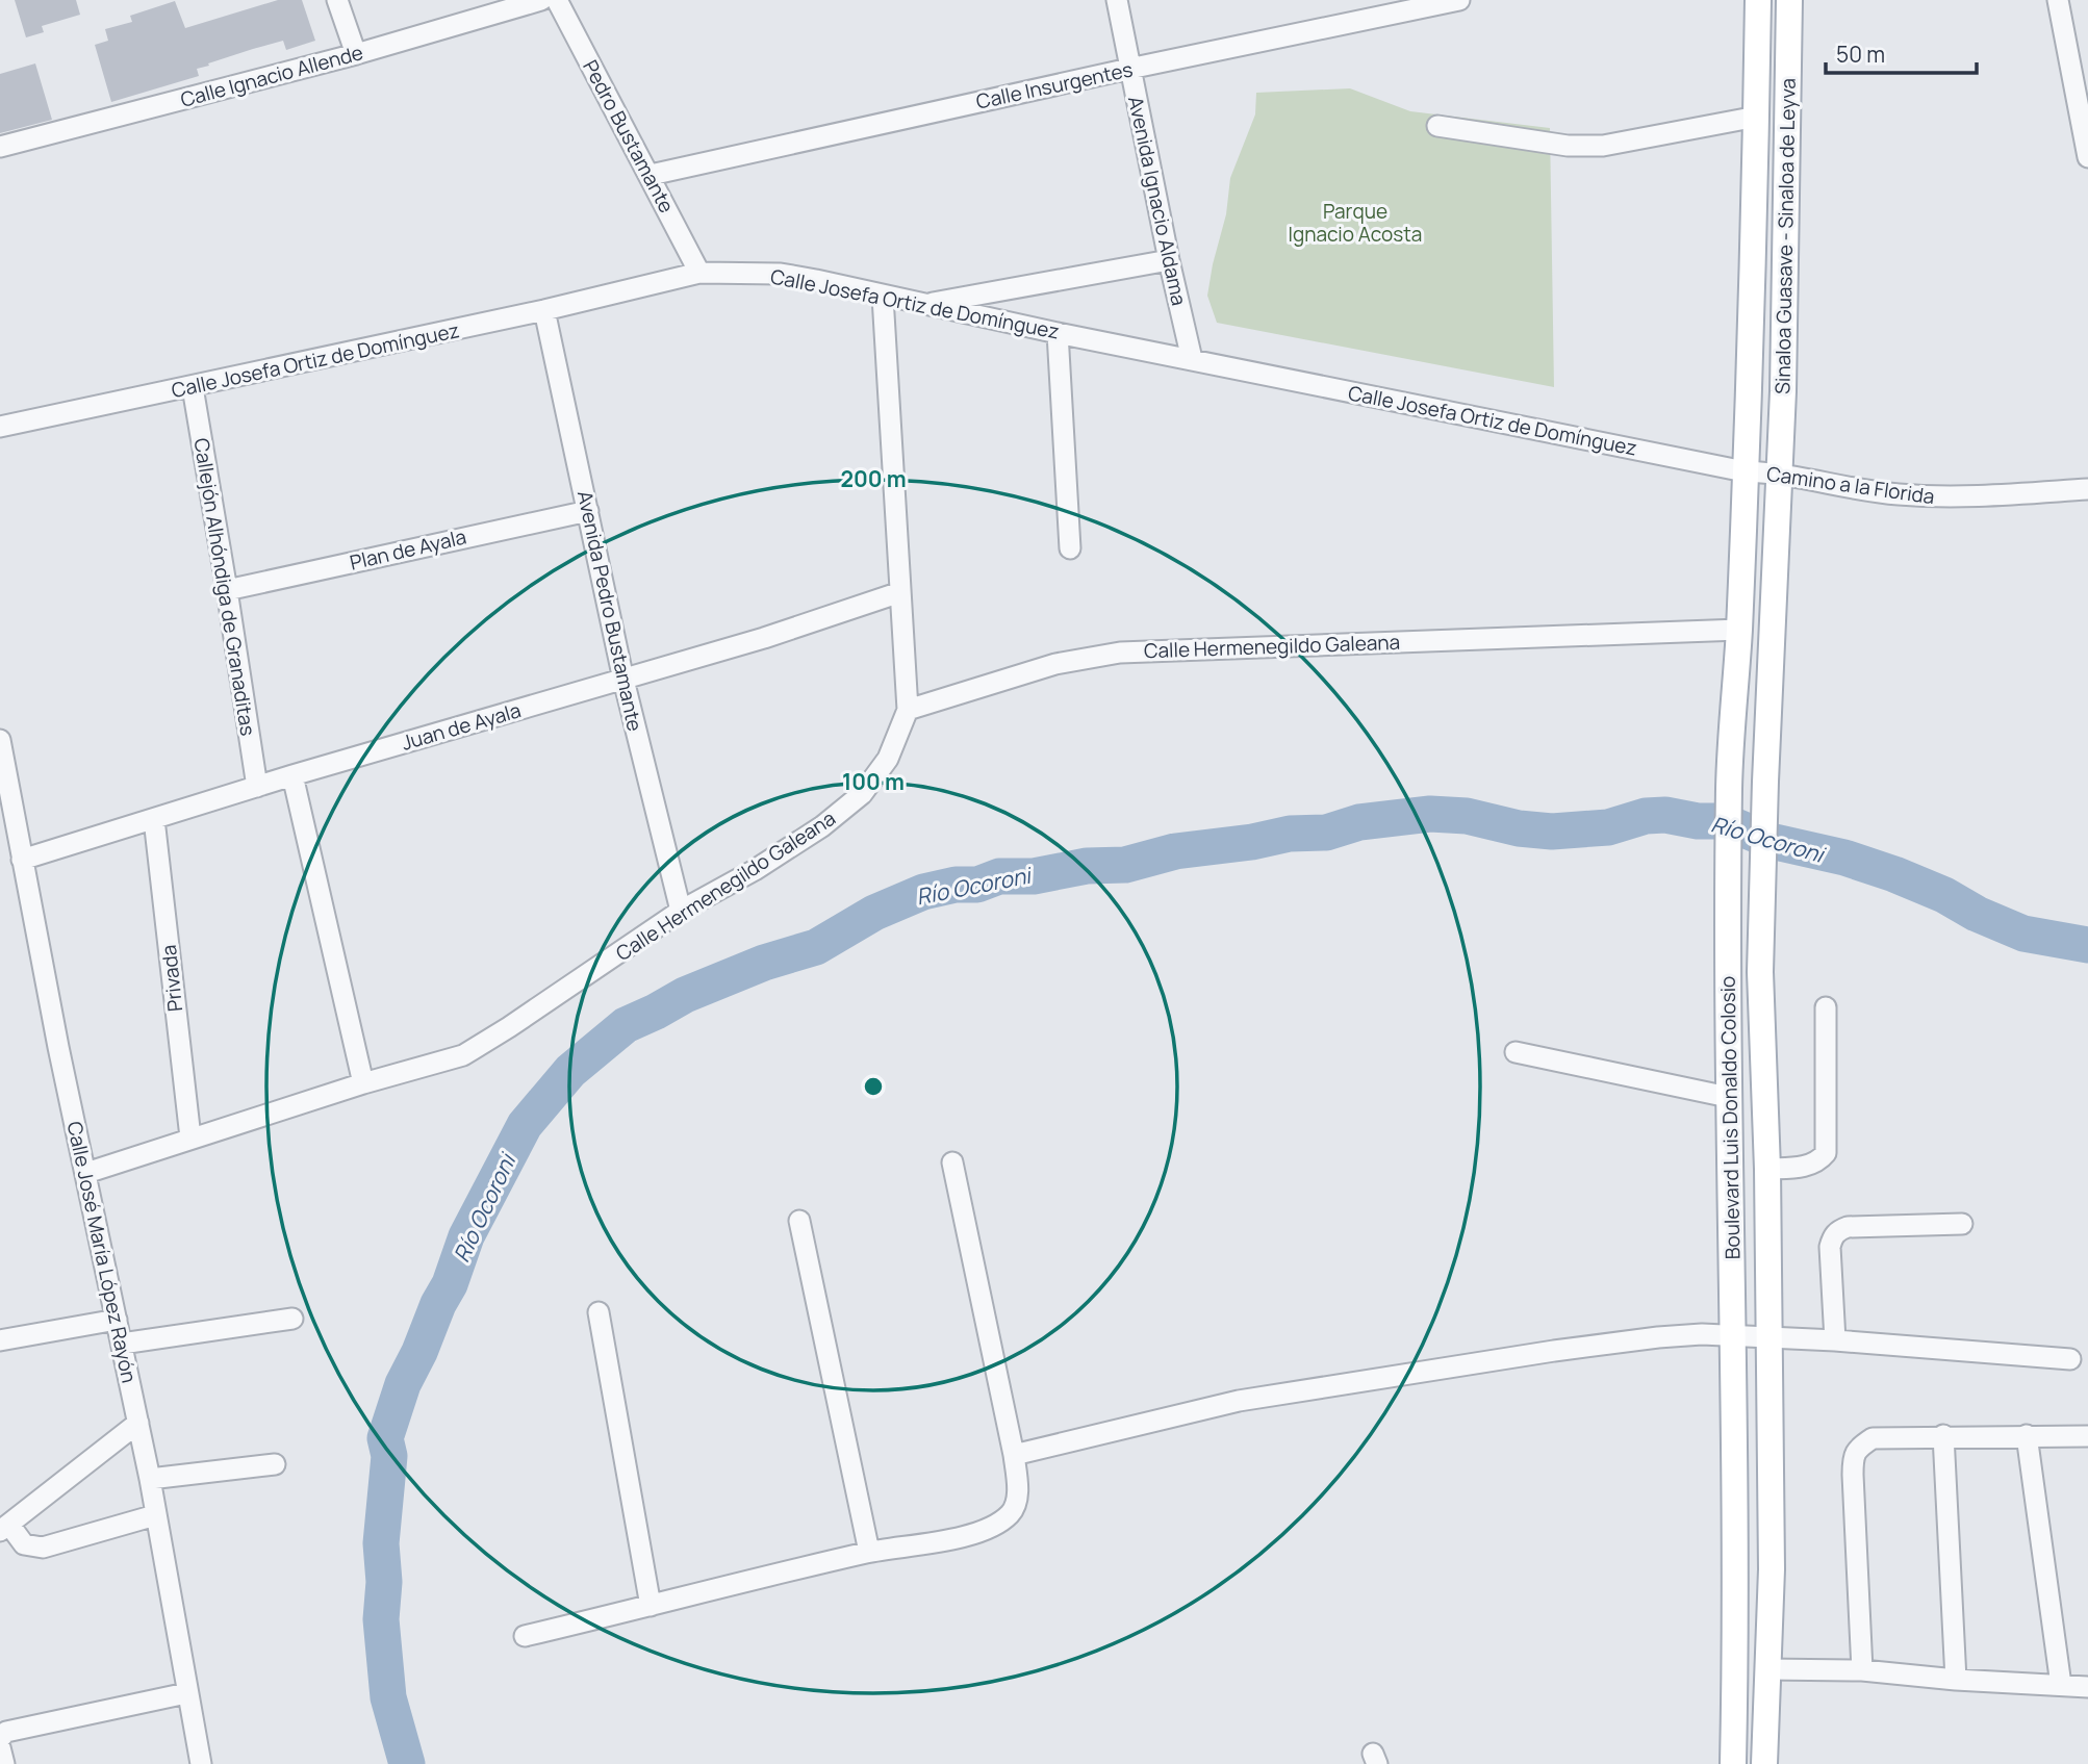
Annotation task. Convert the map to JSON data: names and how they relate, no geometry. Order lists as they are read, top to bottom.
{
  "streets": {
    "main road": ["Sinaloa Guasave - Sinaloa de Leyva", "Boulevard Luis Donaldo Colosio"],
    "street": [
      "Calle Ignacio Allende",
      "Calle Insurgentes",
      "Pedro Bustamante",
      "Avenida Ignacio Aldama",
      "Calle Josefa Ortiz de Domínguez",
      "Camino a la Florida",
      "Plan de Ayala",
      "Callejón Alhóndiga de Granaditas",
      "Avenida Pedro Bustamante",
      "Calle Hermenegildo Galeana",
      "Juan de Ayala",
      "Privada",
      "Calle José María López Rayón"
    ]
  },
  "crossings": [
    ["Calle Insurgentes", "Pedro Bustamante"],
    ["Calle Insurgentes", "Avenida Ignacio Aldama"],
    ["Pedro Bustamante", "Calle Josefa Ortiz de Domínguez"],
    ["Avenida Ignacio Aldama", "Calle Josefa Ortiz de Domínguez"],
    ["Sinaloa Guasave - Sinaloa de Leyva", "Calle Josefa Ortiz de Domínguez"],
    ["Sinaloa Guasave - Sinaloa de Leyva", "Camino a la Florida"],
    ["Sinaloa Guasave - Sinaloa de Leyva", "Boulevard Luis Donaldo Colosio"],
    ["Calle Josefa Ortiz de Domínguez", "Camino a la Florida"],
    ["Calle Josefa Ortiz de Domínguez", "Callejón Alhóndiga de Granaditas"],
    ["Calle Josefa Ortiz de Domínguez", "Avenida Pedro Bustamante"],
    ["Calle Josefa Ortiz de Domínguez", "Boulevard Luis Donaldo Colosio"],
    ["Camino a la Florida", "Boulevard Luis Donaldo Colosio"],
    ["Plan de Ayala", "Callejón Alhóndiga de Granaditas"],
    ["Plan de Ayala", "Avenida Pedro Bustamante"],
    ["Callejón Alhóndiga de Granaditas", "Juan de Ayala"],
    ["Avenida Pedro Bustamante", "Calle Hermenegildo Galeana"],
    ["Avenida Pedro Bustamante", "Juan de Ayala"],
    ["Calle Hermenegildo Galeana", "Privada"],
    ["Calle Hermenegildo Galeana", "Boulevard Luis Donaldo Colosio"],
    ["Calle Hermenegildo Galeana", "Calle José María López Rayón"],
    ["Juan de Ayala", "Privada"],
    ["Juan de Ayala", "Calle José María López Rayón"]
  ],
  "water": ["Río Ocoroni"],
  "parks": ["Parque Ignacio Acosta"],
  "scale_bar": "50 m",
  "rings": ["200 m", "100 m"]
}
